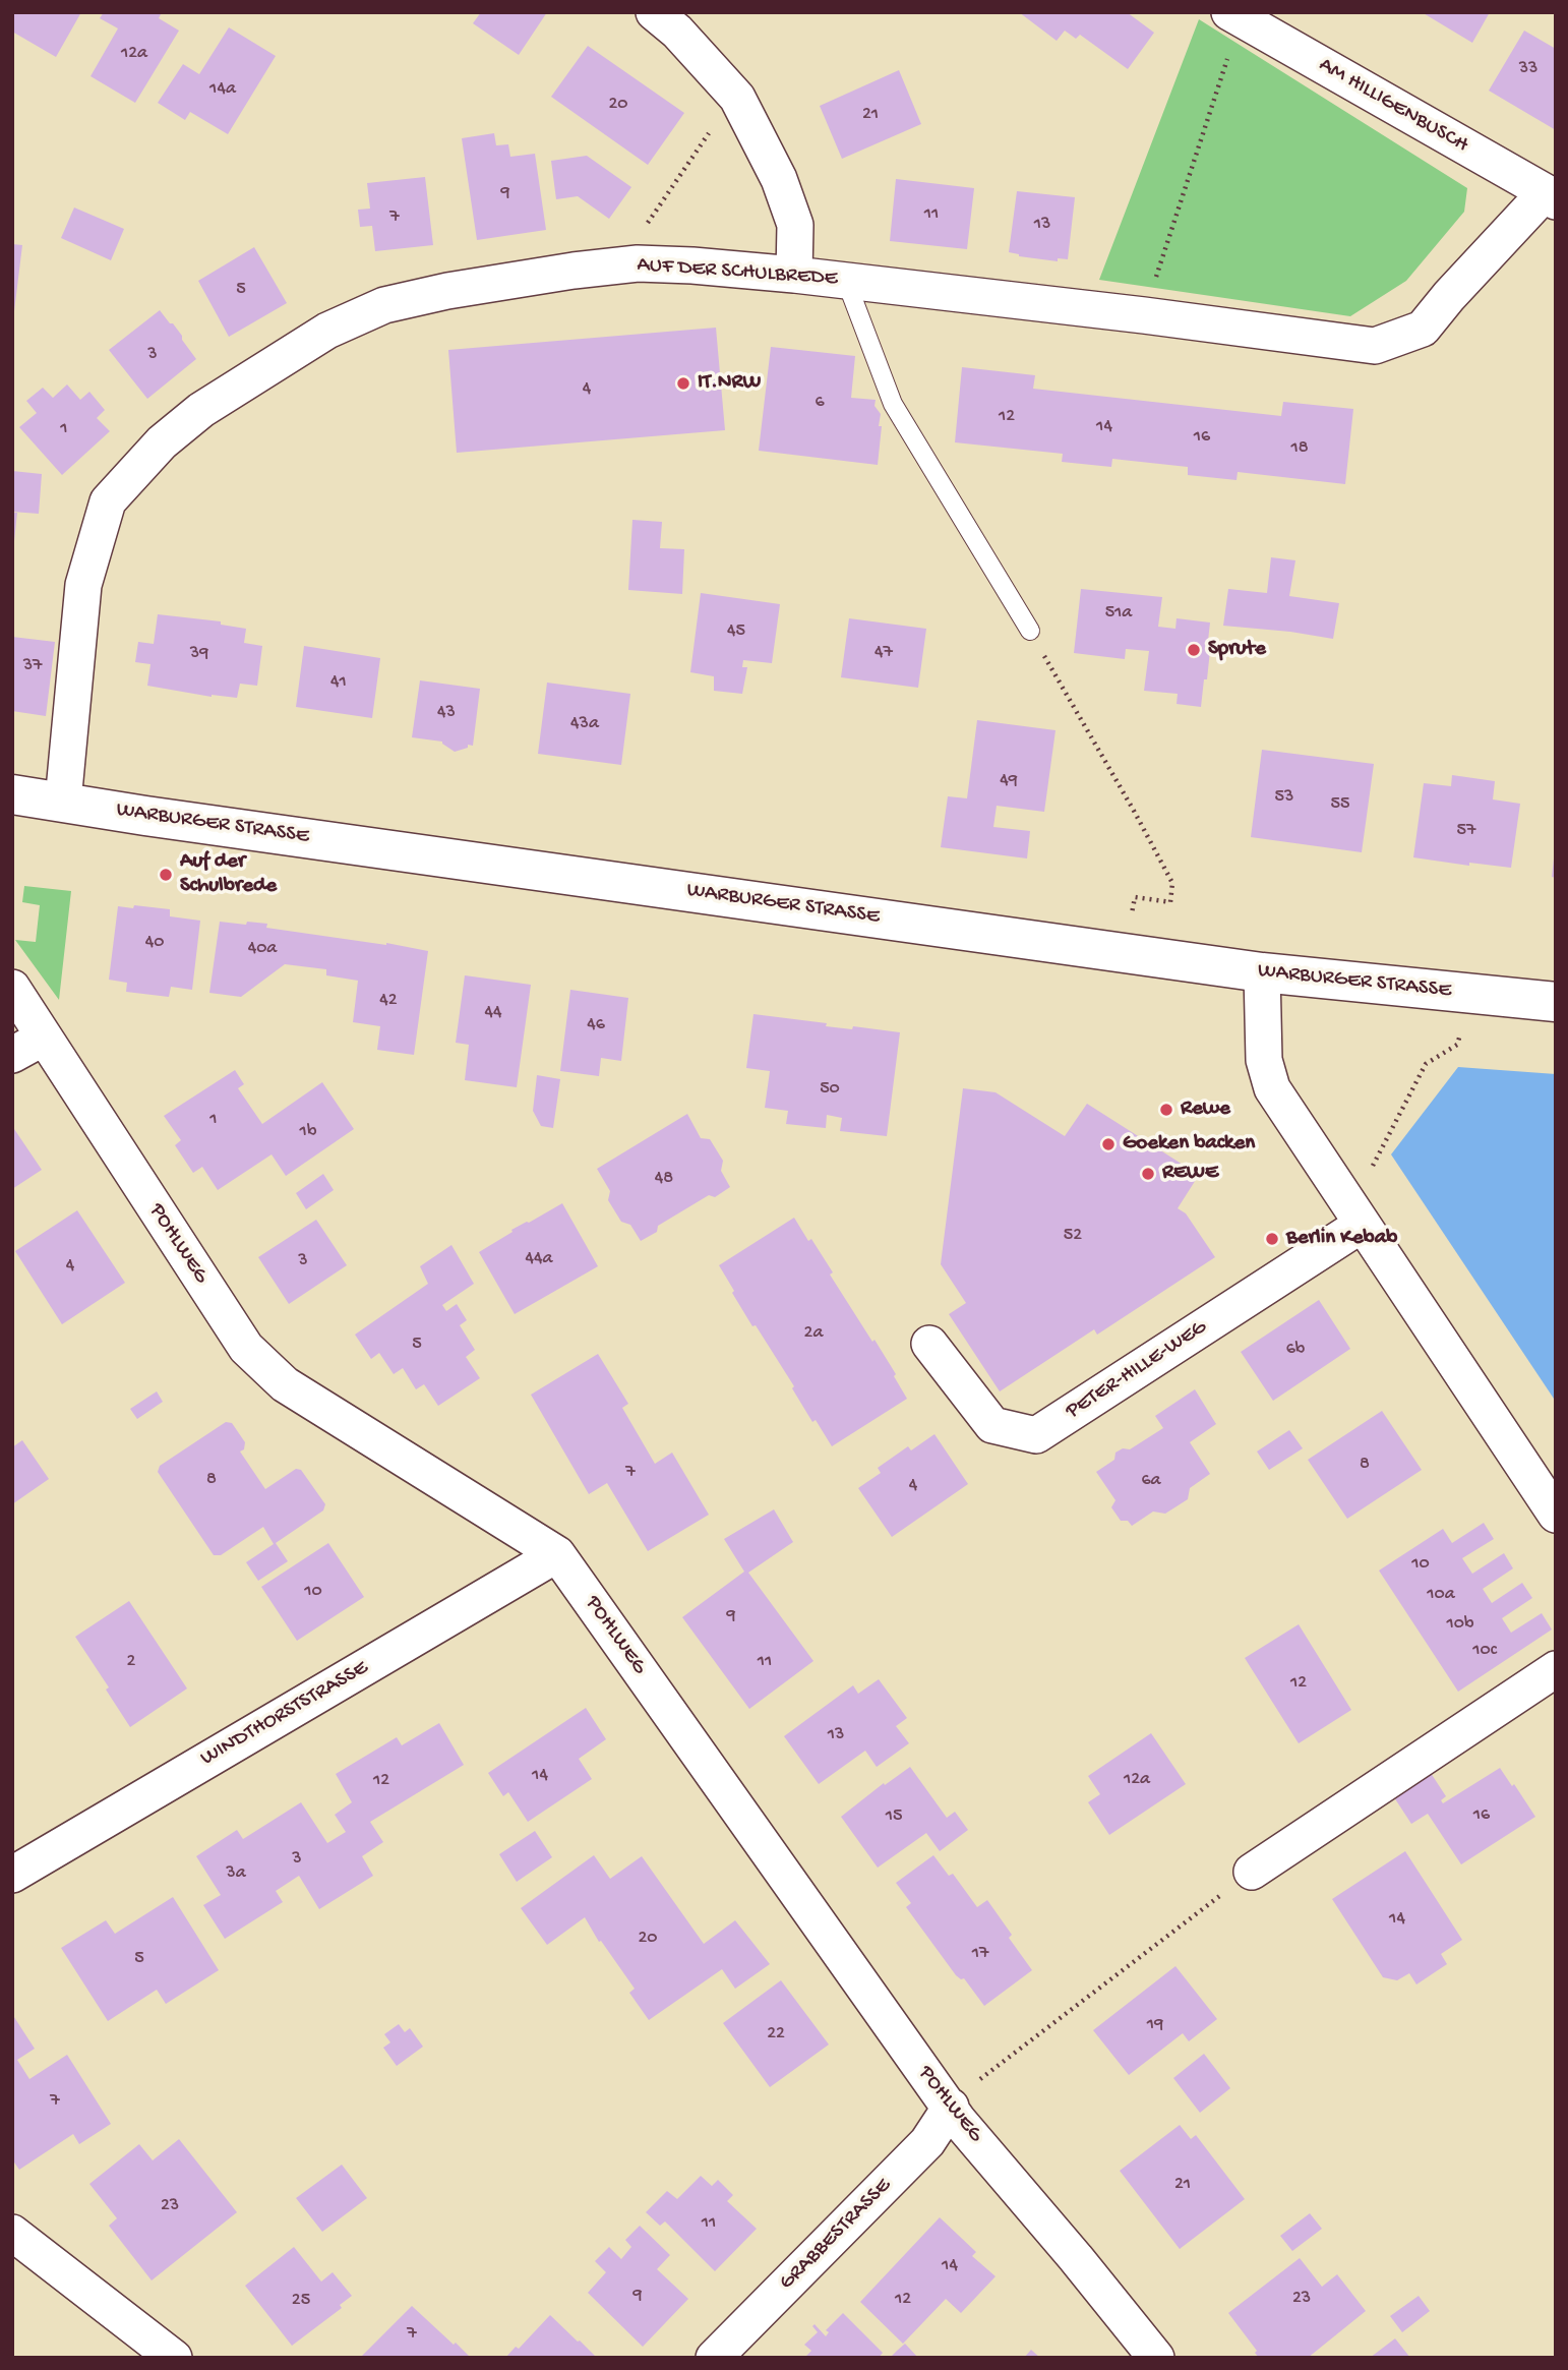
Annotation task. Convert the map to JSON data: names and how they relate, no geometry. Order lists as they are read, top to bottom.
{
  "streets": {
    "main road": ["WARBURGER STRASSE"],
    "street": [
      "AM HILLIGENBUSCH",
      "AUF DER SCHULBREDE",
      "POHLWEG",
      "PETER-HILLE-WEG",
      "WINDTHORSTSTRASSE",
      "GRABBESTRASSE"
    ]
  },
  "crossings": [
    ["AM HILLIGENBUSCH", "AUF DER SCHULBREDE"],
    ["AUF DER SCHULBREDE", "WARBURGER STRASSE"],
    ["POHLWEG", "WINDTHORSTSTRASSE"],
    ["POHLWEG", "GRABBESTRASSE"]
  ],
  "places": [
    "IT.NRW",
    "Sprute",
    "Auf der Schulbrede",
    "Rewe",
    "Goeken backen",
    "REWE",
    "Berlin Kebab"
  ],
  "house_numbers": [
    "12a",
    "33",
    "14a",
    "20",
    "21",
    "9",
    "11",
    "7",
    "13",
    "5",
    "3",
    "4",
    "6",
    "12",
    "14",
    "1",
    "16",
    "18",
    "51a",
    "45",
    "47",
    "39",
    "37",
    "41",
    "43",
    "43a",
    "49",
    "53",
    "55",
    "57",
    "40",
    "40a",
    "42",
    "44",
    "46",
    "50",
    "1",
    "1b",
    "48",
    "52",
    "44a",
    "3",
    "4",
    "2a",
    "5",
    "6b",
    "8",
    "7",
    "8",
    "6a",
    "4",
    "10",
    "10",
    "10a",
    "9",
    "10b",
    "10c",
    "2",
    "11",
    "12",
    "13",
    "14",
    "12a",
    "12",
    "16",
    "15",
    "3",
    "3a",
    "14",
    "20",
    "17",
    "5",
    "19",
    "22",
    "7",
    "21",
    "23",
    "11",
    "14",
    "9",
    "23",
    "12",
    "25",
    "7"
  ]
}
